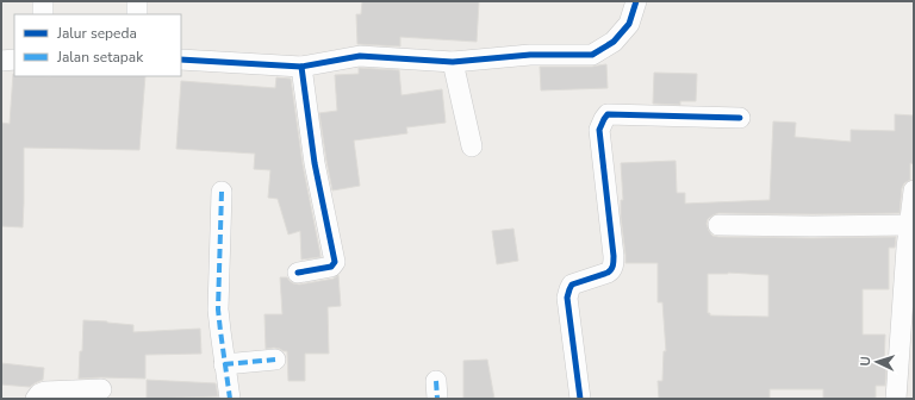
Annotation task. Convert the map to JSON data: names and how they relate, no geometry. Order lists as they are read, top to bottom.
{
  "legend": ["Jalur sepeda", "Jalan setapak"],
  "north": "left"
}
